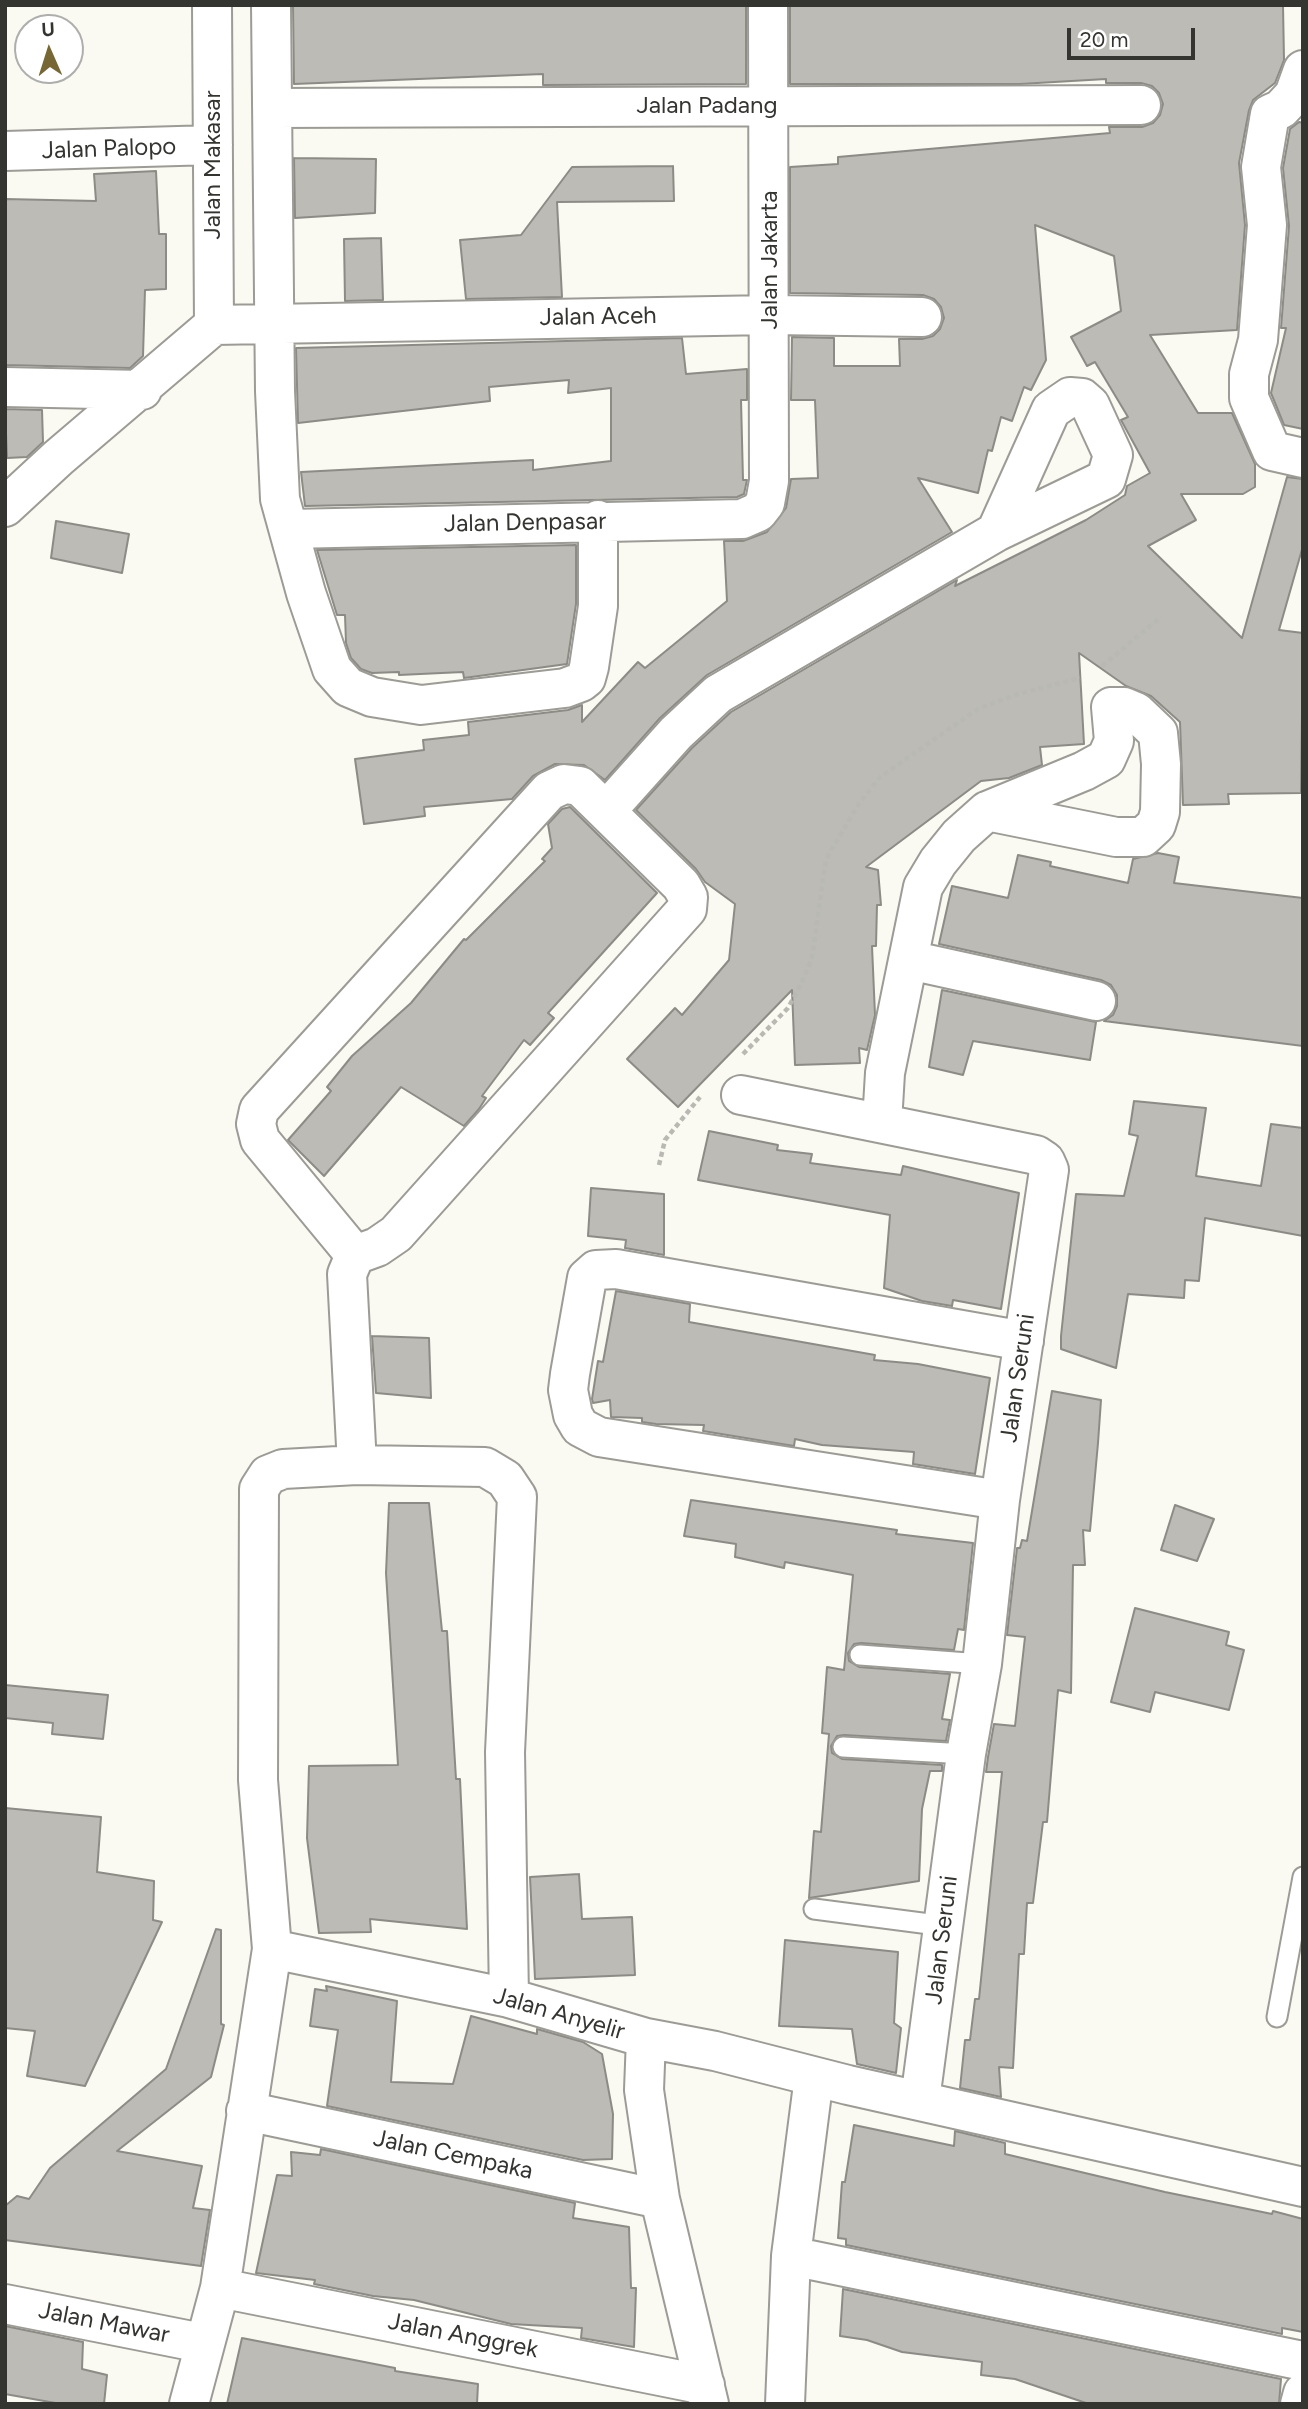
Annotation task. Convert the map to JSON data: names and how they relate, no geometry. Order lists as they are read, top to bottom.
{
  "streets": {
    "street": [
      "Jalan Padang",
      "Jalan Palopo",
      "Jalan Makasar",
      "Jalan Jakarta",
      "Jalan Aceh",
      "Jalan Denpasar",
      "Jalan Seruni",
      "Jalan Anyelir",
      "Jalan Cempaka",
      "Jalan Mawar",
      "Jalan Anggrek"
    ]
  },
  "crossings": [
    ["Jalan Padang", "Jalan Jakarta"],
    ["Jalan Palopo", "Jalan Makasar"],
    ["Jalan Jakarta", "Jalan Aceh"],
    ["Jalan Jakarta", "Jalan Denpasar"],
    ["Jalan Anyelir", "Jalan Cempaka"],
    ["Jalan Anyelir", "Jalan Anggrek"]
  ],
  "scale_bar": "20 m",
  "north": "top"
}
